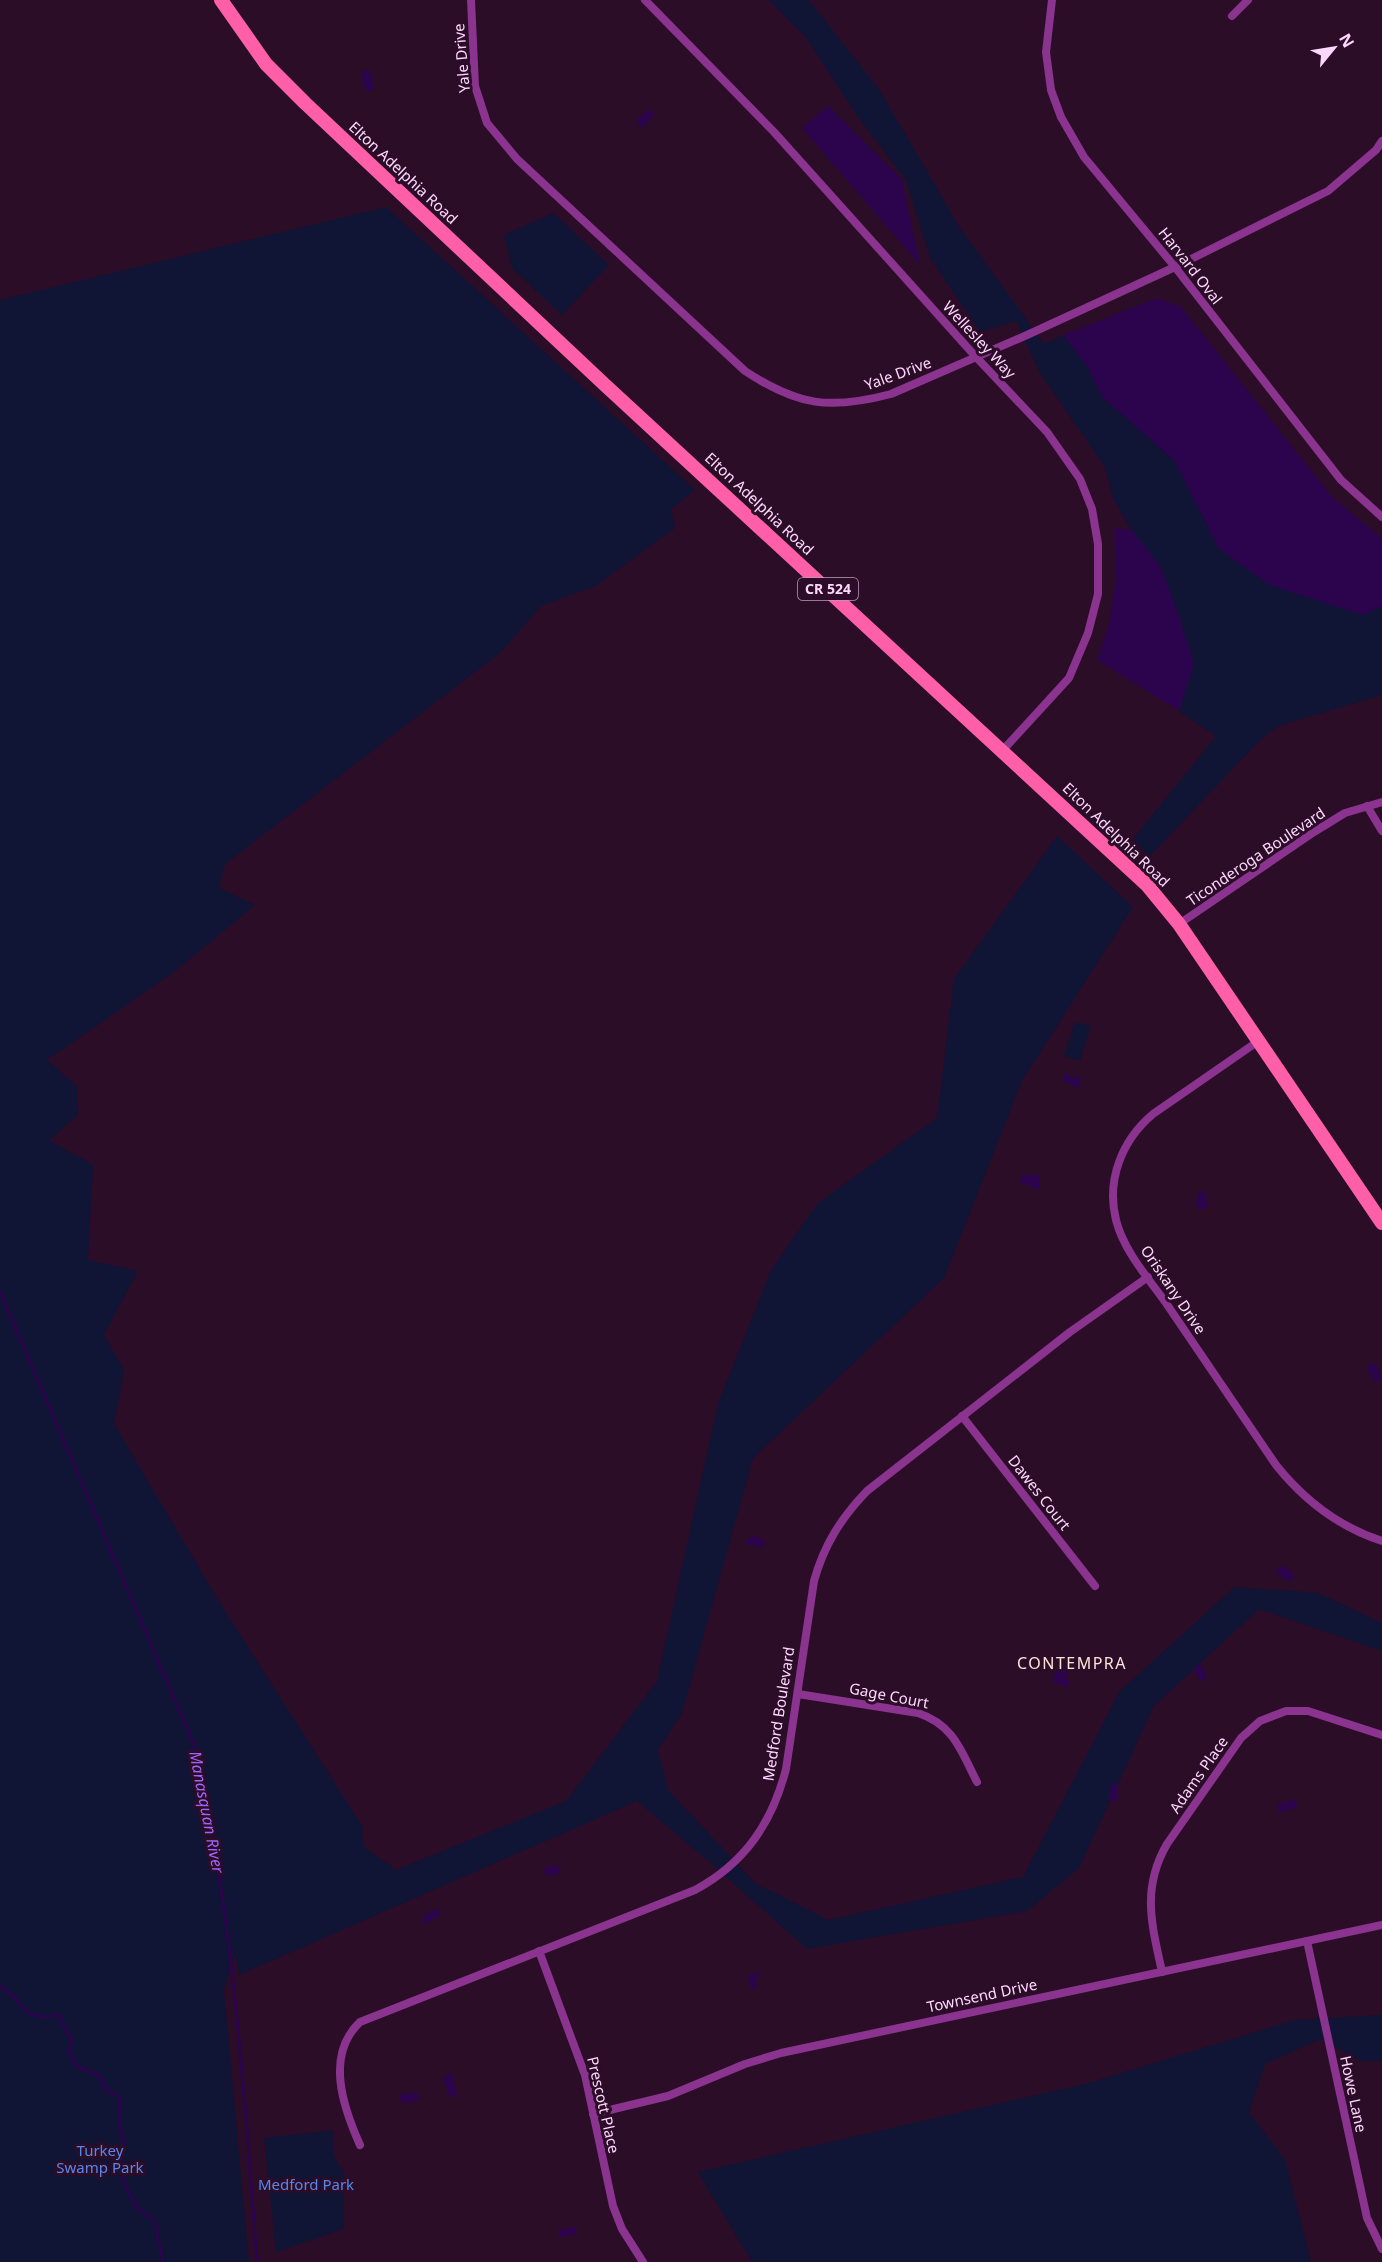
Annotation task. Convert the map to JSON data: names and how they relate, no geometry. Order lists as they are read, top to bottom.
{
  "streets": {
    "main road": ["Elton Adelphia Road", "CR 524"],
    "street": [
      "Yale Drive",
      "Harvard Oval",
      "Wellesley Way",
      "Ticonderoga Boulevard",
      "Oriskany Drive",
      "Dawes Court",
      "Gage Court",
      "Medford Boulevard",
      "Adams Place",
      "Townsend Drive",
      "Howe Lane",
      "Prescott Place"
    ]
  },
  "crossings": [
    ["Yale Drive", "Harvard Oval"],
    ["Yale Drive", "Wellesley Way"],
    ["Elton Adelphia Road", "Wellesley Way"],
    ["Elton Adelphia Road", "Ticonderoga Boulevard"],
    ["Elton Adelphia Road", "Oriskany Drive"],
    ["Oriskany Drive", "Medford Boulevard"],
    ["Dawes Court", "Medford Boulevard"],
    ["Gage Court", "Medford Boulevard"],
    ["Medford Boulevard", "Prescott Place"],
    ["Adams Place", "Townsend Drive"],
    ["Townsend Drive", "Howe Lane"],
    ["Townsend Drive", "Prescott Place"]
  ],
  "districts": ["CONTEMPRA"],
  "water": ["Manasquan River"],
  "parks": ["Turkey Swamp Park", "Medford Park"],
  "north": "top right"
}
